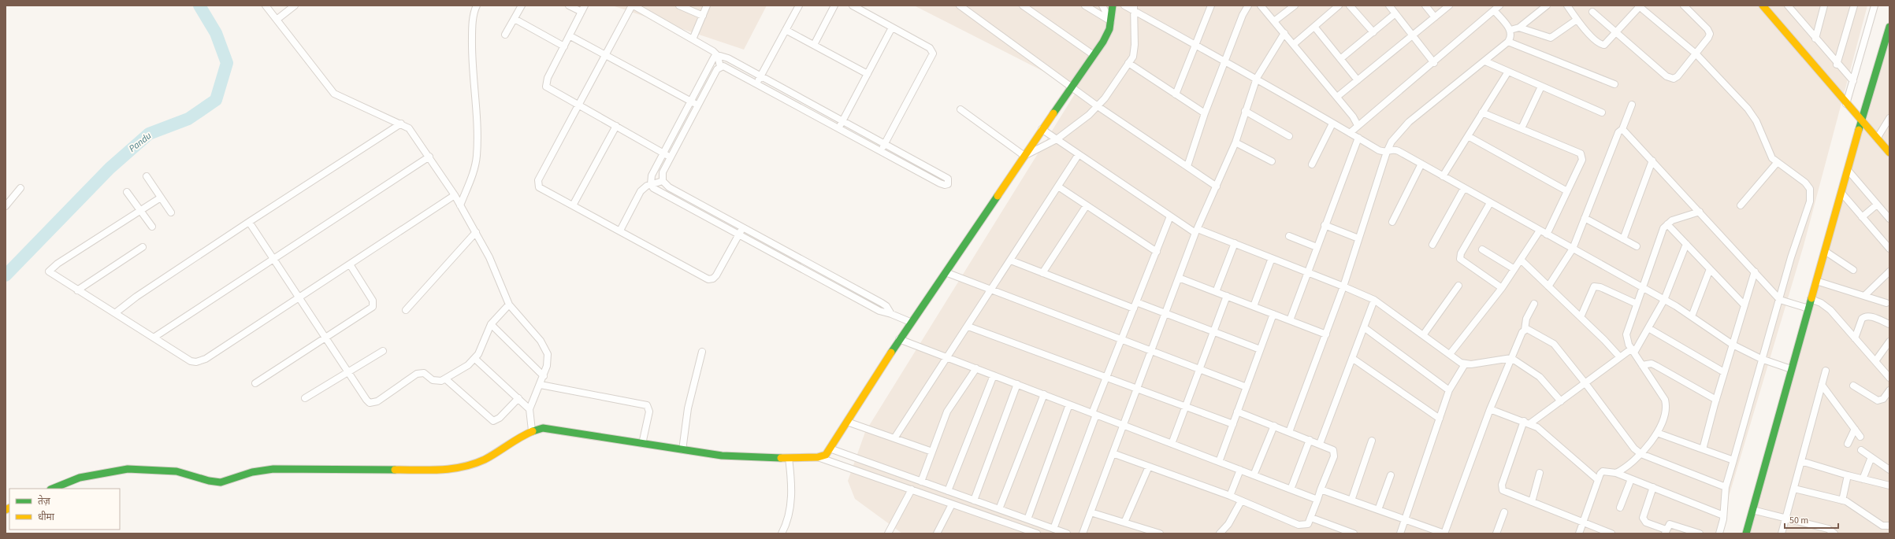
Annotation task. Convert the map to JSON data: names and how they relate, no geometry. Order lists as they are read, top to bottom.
{
  "water": ["Pandu"],
  "legend": ["तेज़", "धीमा"],
  "scale_bar": "50 m"
}
